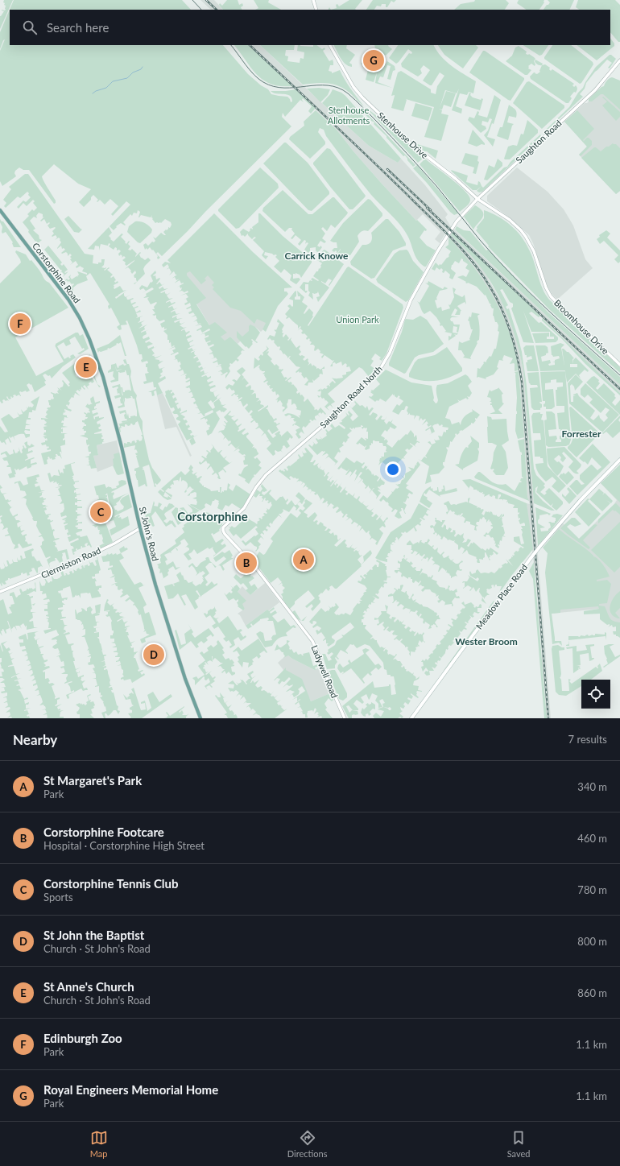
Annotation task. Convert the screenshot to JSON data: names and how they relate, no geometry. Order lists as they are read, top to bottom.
{
  "streets": {
    "main road": ["Corstorphine Road", "St John's Road", "Meadow Place Road"],
    "street": [
      "Stenhouse Drive",
      "Saughton Road",
      "Broomhouse Drive",
      "Saughton Road North",
      "Clermiston Road",
      "Ladywell Road"
    ]
  },
  "crossings": [
    ["Stenhouse Drive", "Saughton Road"],
    ["Stenhouse Drive", "Broomhouse Drive"],
    ["Saughton Road", "Broomhouse Drive"],
    ["Saughton Road", "Saughton Road North"],
    ["Corstorphine Road", "St John's Road"],
    ["Saughton Road North", "Ladywell Road"],
    ["St John's Road", "Clermiston Road"]
  ],
  "districts": [
    "Carrick Knowe",
    "Forrester",
    "Corstorphine",
    "Wester Broom"
  ],
  "parks": ["Stenhouse Allotments", "Union Park"],
  "page": {
    "search": "Search here",
    "pins": [
      "G",
      "F",
      "E",
      "C",
      "A",
      "B",
      "D"
    ],
    "heading": ["Nearby", "7 results"],
    "list": [
      {
        "mark": "A",
        "name": "St Margaret's Park",
        "note": "Park",
        "value": "340 m"
      },
      {
        "mark": "B",
        "name": "Corstorphine Footcare",
        "note": "Hospital · Corstorphine High Street",
        "value": "460 m"
      },
      {
        "mark": "C",
        "name": "Corstorphine Tennis Club",
        "note": "Sports",
        "value": "780 m"
      },
      {
        "mark": "D",
        "name": "St John the Baptist",
        "note": "Church · St John's Road",
        "value": "800 m"
      },
      {
        "mark": "E",
        "name": "St Anne's Church",
        "note": "Church · St John's Road",
        "value": "860 m"
      },
      {
        "mark": "F",
        "name": "Edinburgh Zoo",
        "note": "Park",
        "value": "1.1 km"
      },
      {
        "mark": "G",
        "name": "Royal Engineers Memorial Home",
        "note": "Park",
        "value": "1.1 km"
      }
    ],
    "nav": ["Map", "Directions", "Saved"]
  }
}
